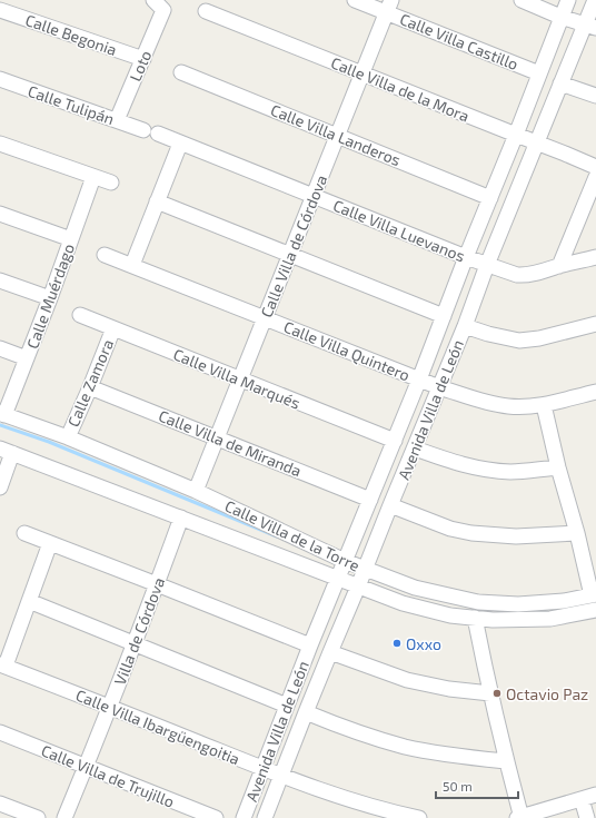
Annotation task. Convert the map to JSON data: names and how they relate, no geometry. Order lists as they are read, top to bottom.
{
  "streets": {
    "street": [
      "Calle Begonia",
      "Calle Villa Castillo",
      "Loto",
      "Calle Villa de la Mora",
      "Calle Tulipán",
      "Calle Villa Landeros",
      "Calle Villa Luevanos",
      "Calle Villa de Córdova",
      "Calle Muérdago",
      "Calle Villa Quintero",
      "Calle Villa Marqués",
      "Calle Zamora",
      "Avenida Villa de León",
      "Calle Villa de Miranda",
      "Calle Villa de la Torre",
      "Villa de Córdova",
      "Calle Villa Ibargüengoitia",
      "Calle Villa de Trujillo"
    ]
  },
  "crossings": [
    ["Calle Begonia", "Loto"],
    ["Calle Villa Castillo", "Calle Villa de Córdova"],
    ["Calle Villa Castillo", "Avenida Villa de León"],
    ["Loto", "Calle Tulipán"],
    ["Calle Villa de la Mora", "Calle Villa de Córdova"],
    ["Calle Villa de la Mora", "Avenida Villa de León"],
    ["Calle Villa Landeros", "Calle Villa de Córdova"],
    ["Calle Villa Landeros", "Avenida Villa de León"],
    ["Calle Villa Luevanos", "Calle Villa de Córdova"],
    ["Calle Villa Luevanos", "Avenida Villa de León"],
    ["Calle Villa de Córdova", "Calle Villa Quintero"],
    ["Calle Villa de Córdova", "Calle Villa Marqués"],
    ["Calle Villa de Córdova", "Calle Villa de Miranda"],
    ["Calle Villa de Córdova", "Calle Villa de la Torre"],
    ["Calle Muérdago", "Calle Villa de la Torre"],
    ["Calle Villa Quintero", "Avenida Villa de León"],
    ["Calle Villa Marqués", "Calle Zamora"],
    ["Calle Villa Marqués", "Avenida Villa de León"],
    ["Calle Zamora", "Calle Villa de Miranda"],
    ["Calle Zamora", "Calle Villa de la Torre"],
    ["Avenida Villa de León", "Calle Villa de Miranda"],
    ["Avenida Villa de León", "Calle Villa de la Torre"],
    ["Avenida Villa de León", "Calle Villa Ibargüengoitia"],
    ["Calle Villa de la Torre", "Villa de Córdova"],
    ["Villa de Córdova", "Calle Villa Ibargüengoitia"],
    ["Villa de Córdova", "Calle Villa de Trujillo"]
  ],
  "places": ["Oxxo", "Octavio Paz"],
  "scale_bar": "50 m"
}
